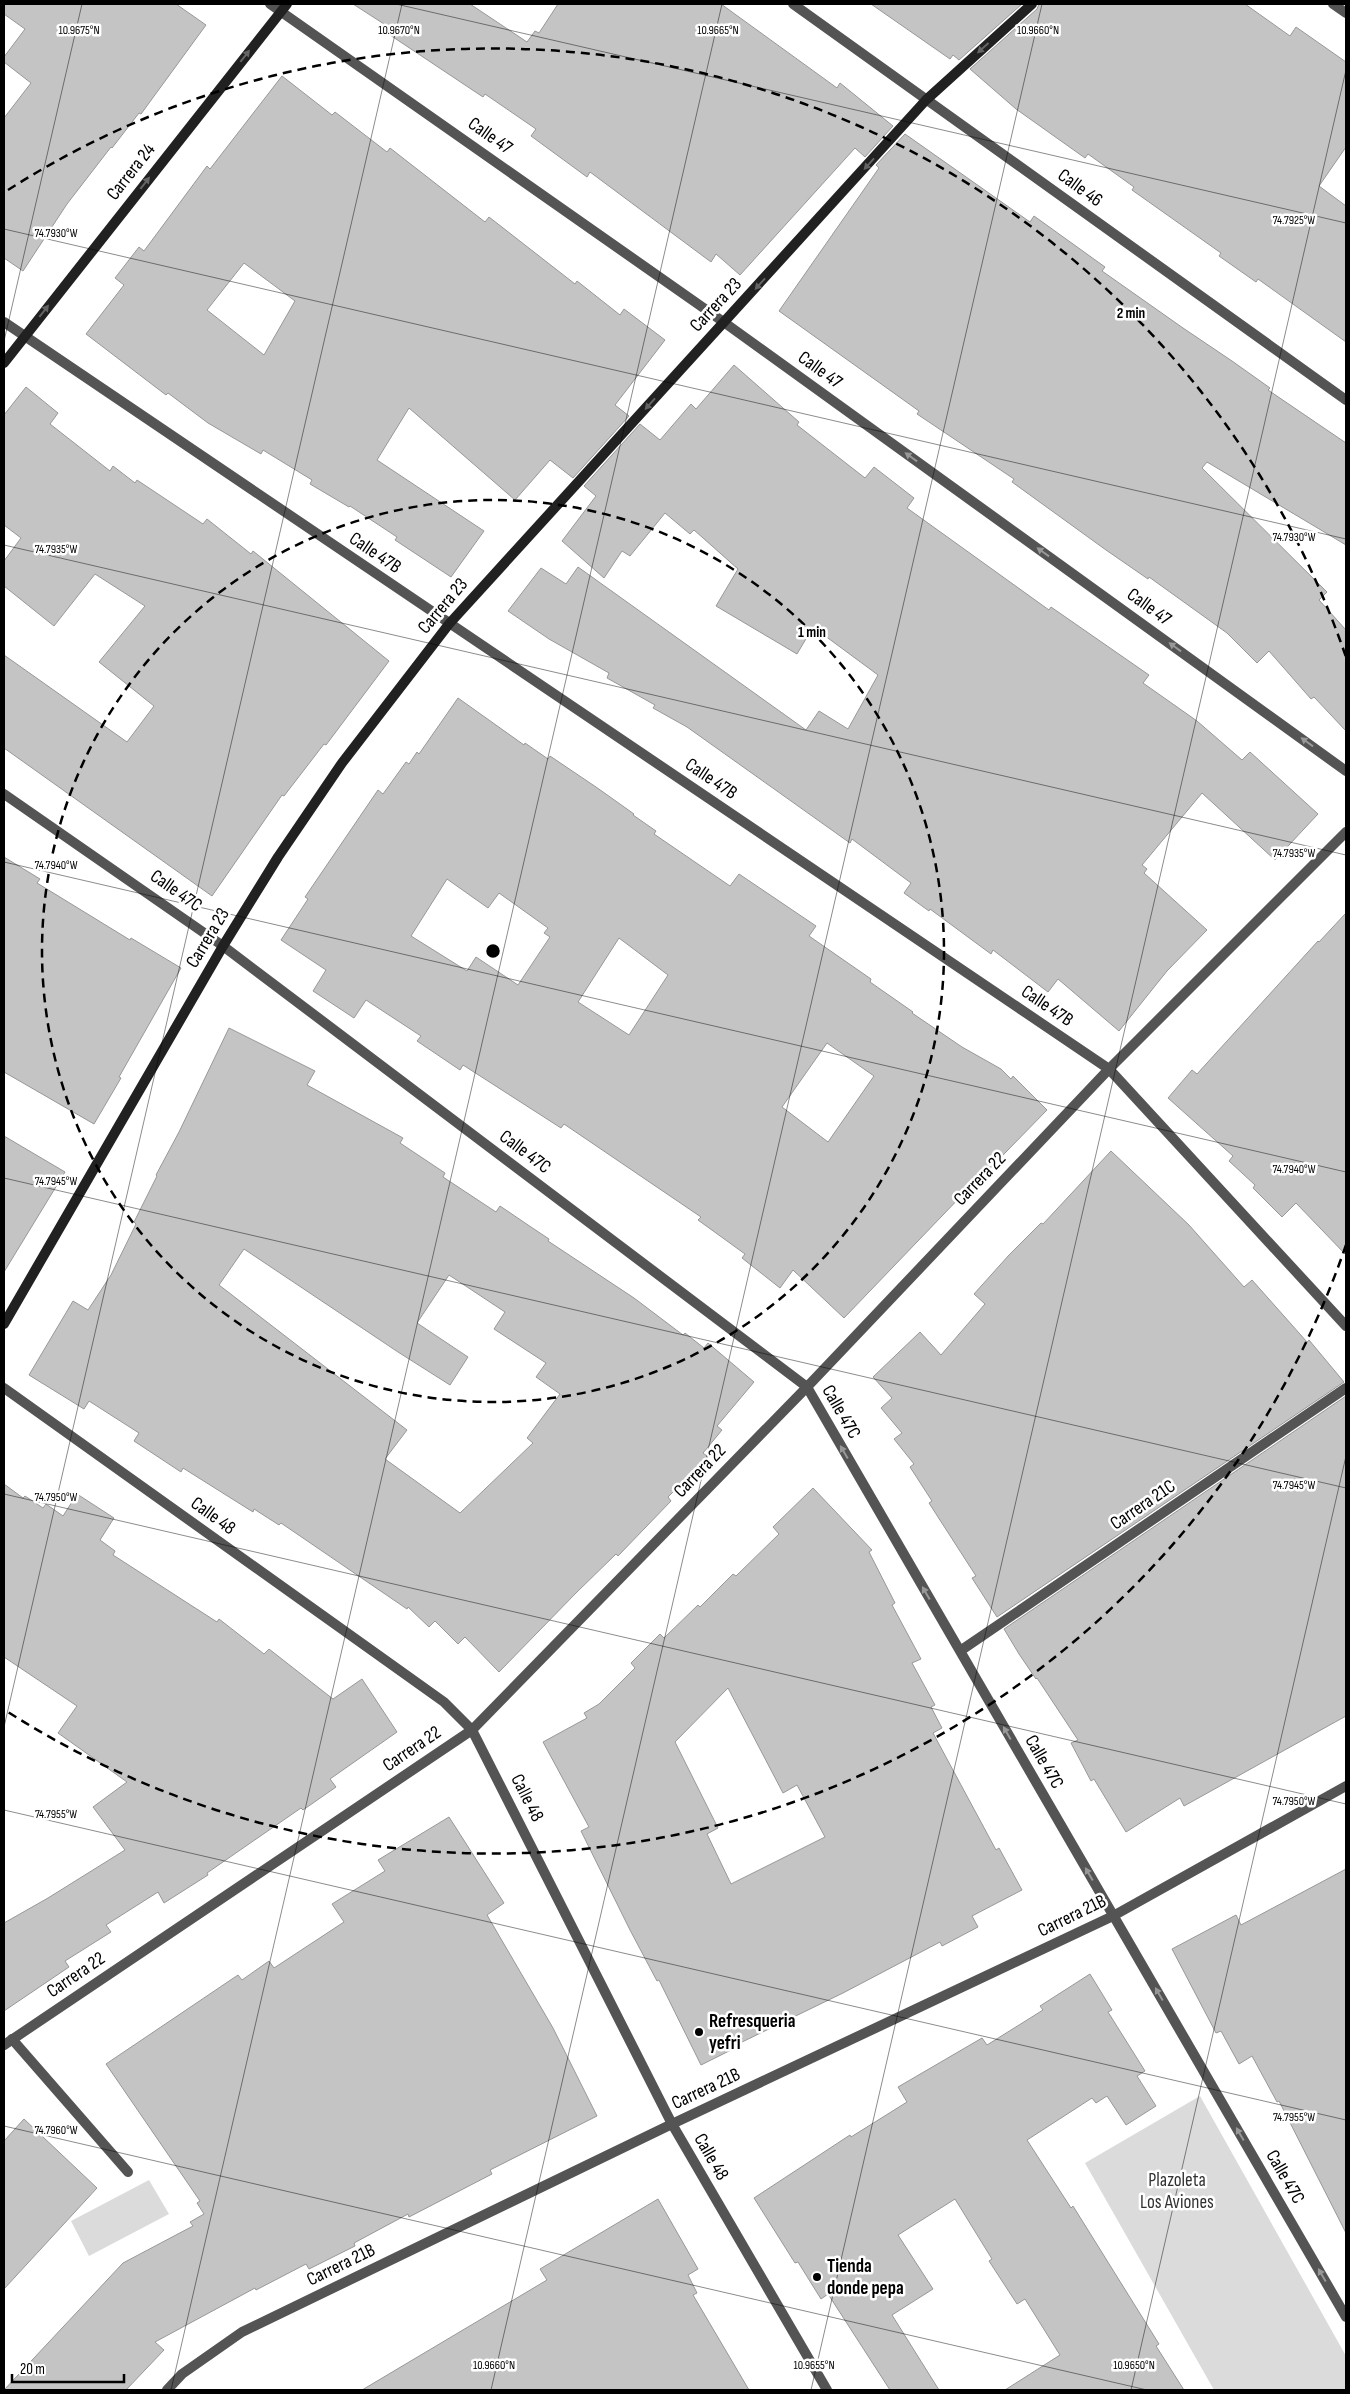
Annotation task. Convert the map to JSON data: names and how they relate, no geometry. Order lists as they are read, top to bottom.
{
  "streets": {
    "street": [
      "Calle 47",
      "Carrera 24",
      "Calle 46",
      "Carrera 23",
      "Calle 47B",
      "Calle 47C",
      "Carrera 22",
      "Carrera 21C",
      "Calle 48",
      "Carrera 21B"
    ]
  },
  "crossings": [
    ["Calle 47", "Carrera 24"],
    ["Calle 47", "Carrera 23"],
    ["Carrera 24", "Calle 47B"],
    ["Calle 46", "Carrera 23"],
    ["Carrera 23", "Calle 47B"],
    ["Carrera 23", "Calle 47C"],
    ["Calle 47B", "Carrera 22"],
    ["Calle 47C", "Carrera 22"],
    ["Calle 47C", "Carrera 21C"],
    ["Calle 47C", "Carrera 21B"],
    ["Carrera 22", "Calle 48"],
    ["Calle 48", "Carrera 21B"]
  ],
  "one_way": [
    "Calle 47",
    "Carrera 24",
    "Carrera 23",
    "Calle 47C"
  ],
  "parks": ["Plazoleta Los Aviones"],
  "places": ["Refresqueria yefri", "Tienda donde pepa"],
  "scale_bar": "20 m",
  "coordinates": [
    "10.9670°N",
    "10.9665°N",
    "10.9660°N",
    "10.9675°N",
    "74.7925°W",
    "74.7930°W",
    "74.7935°W",
    "74.7940°W",
    "74.7945°W",
    "74.7950°W",
    "74.7955°W",
    "74.7960°W",
    "10.9655°N",
    "10.9650°N"
  ],
  "rings": ["2 min", "1 min"]
}
